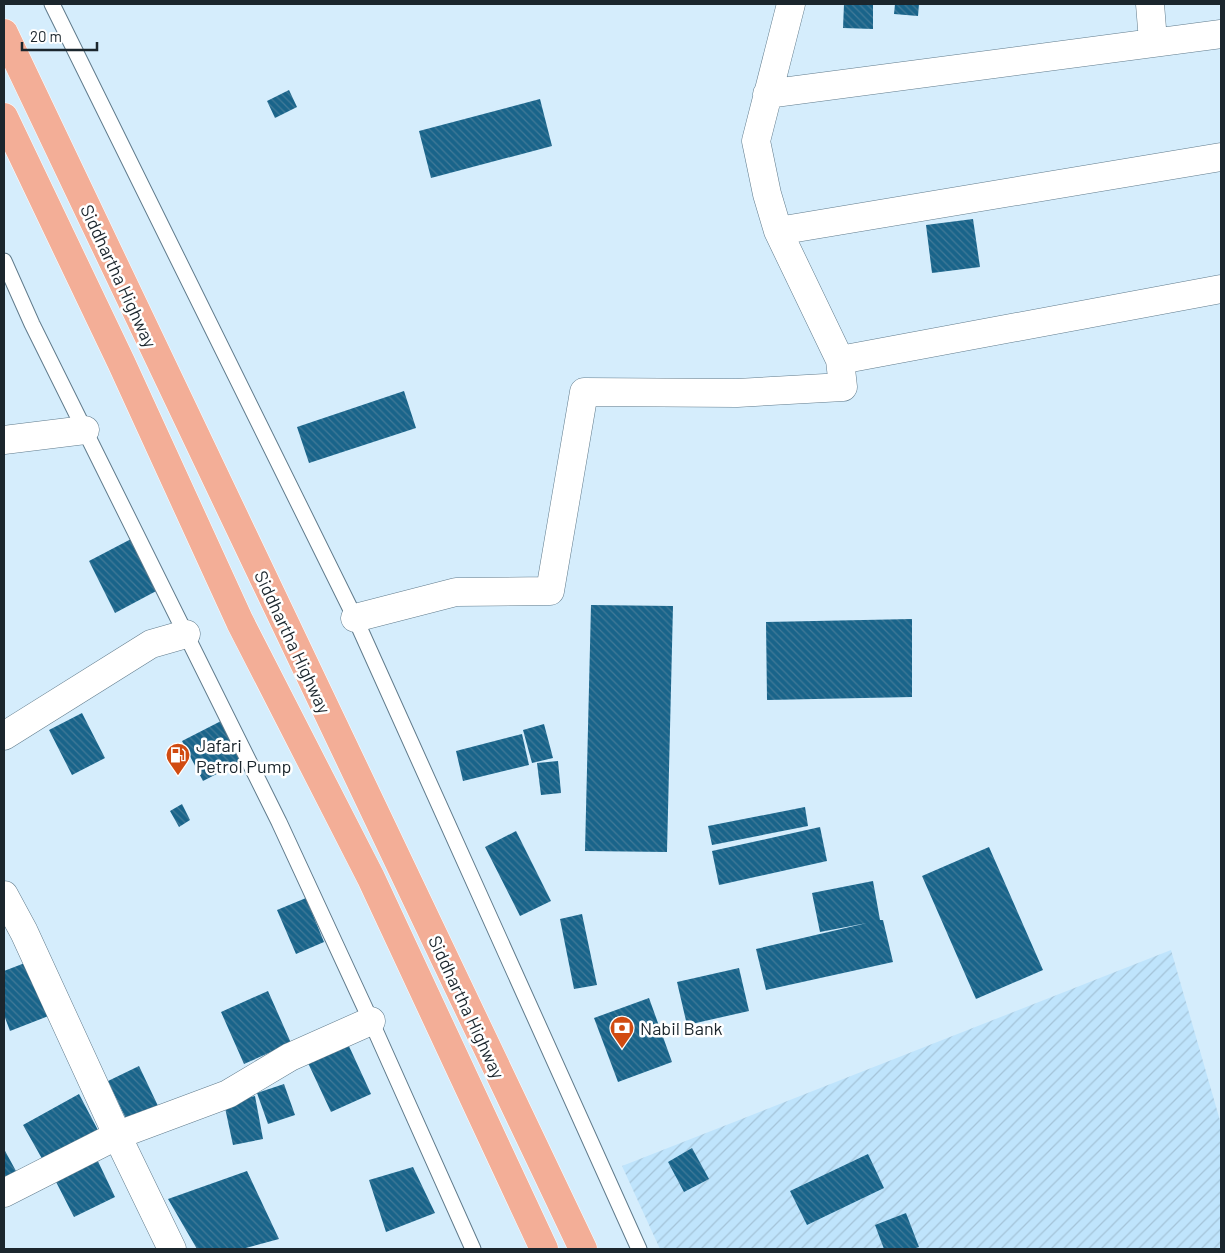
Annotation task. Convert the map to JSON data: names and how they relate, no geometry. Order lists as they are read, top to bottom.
{
  "streets": {
    "highway": ["Siddhartha Highway"]
  },
  "places": {
    "fuel station": ["Jafari Petrol Pump"],
    "bank": ["Nabil Bank"]
  },
  "scale_bar": "20 m"
}
